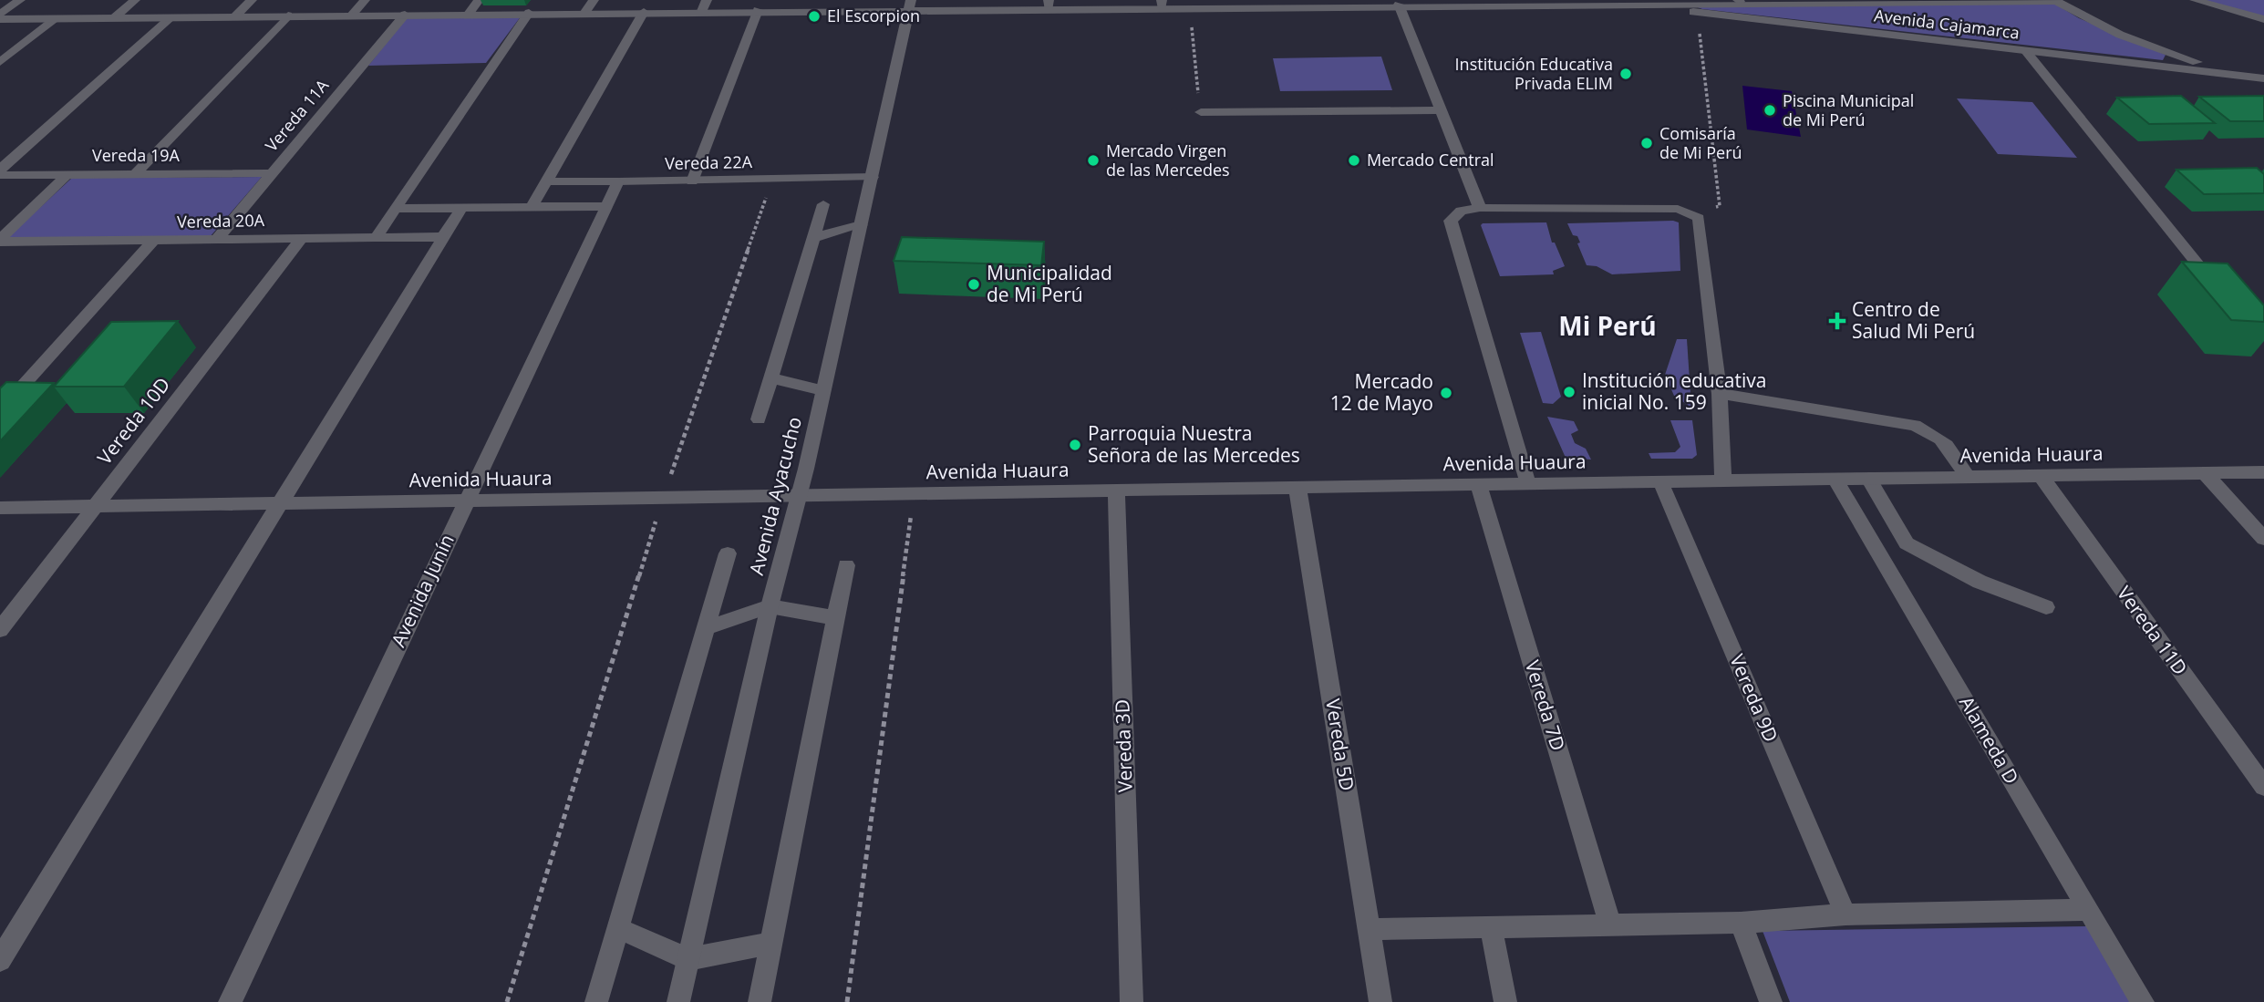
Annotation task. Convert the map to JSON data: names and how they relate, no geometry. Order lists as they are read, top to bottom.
{
  "streets": {
    "street": [
      "Avenida Cajamarca",
      "Vereda 11A",
      "Vereda 19A",
      "Vereda 22A",
      "Vereda 20A",
      "Vereda 10D",
      "Avenida Huaura",
      "Avenida Ayacucho",
      "Avenida Junín",
      "Vereda 11D",
      "Vereda 9D",
      "Vereda 7D",
      "Alameda D",
      "Vereda 5D",
      "Vereda 3D"
    ]
  },
  "crossings": [
    ["Vereda 11A", "Vereda 19A"],
    ["Vereda 11A", "Vereda 20A"],
    ["Vereda 22A", "Avenida Ayacucho"],
    ["Vereda 22A", "Avenida Junín"],
    ["Vereda 20A", "Vereda 10D"],
    ["Vereda 10D", "Avenida Huaura"],
    ["Avenida Huaura", "Avenida Ayacucho"],
    ["Avenida Huaura", "Avenida Junín"],
    ["Avenida Huaura", "Vereda 11D"],
    ["Avenida Huaura", "Vereda 9D"],
    ["Avenida Huaura", "Vereda 7D"],
    ["Avenida Huaura", "Alameda D"],
    ["Avenida Huaura", "Vereda 5D"],
    ["Avenida Huaura", "Vereda 3D"]
  ],
  "districts": ["Mi Perú"],
  "places": {
    "other": [
      "El Escorpion",
      "Institución Educativa Privada ELIM",
      "Piscina Municipal de Mi Perú",
      "Comisaría de Mi Perú",
      "Mercado Virgen de las Mercedes",
      "Mercado Central",
      "Municipalidad de Mi Perú",
      "Institución educativa inicial No. 159",
      "Mercado 12 de Mayo",
      "Parroquia Nuestra Señora de las Mercedes"
    ],
    "health": ["Centro de Salud Mi Perú"]
  }
}
